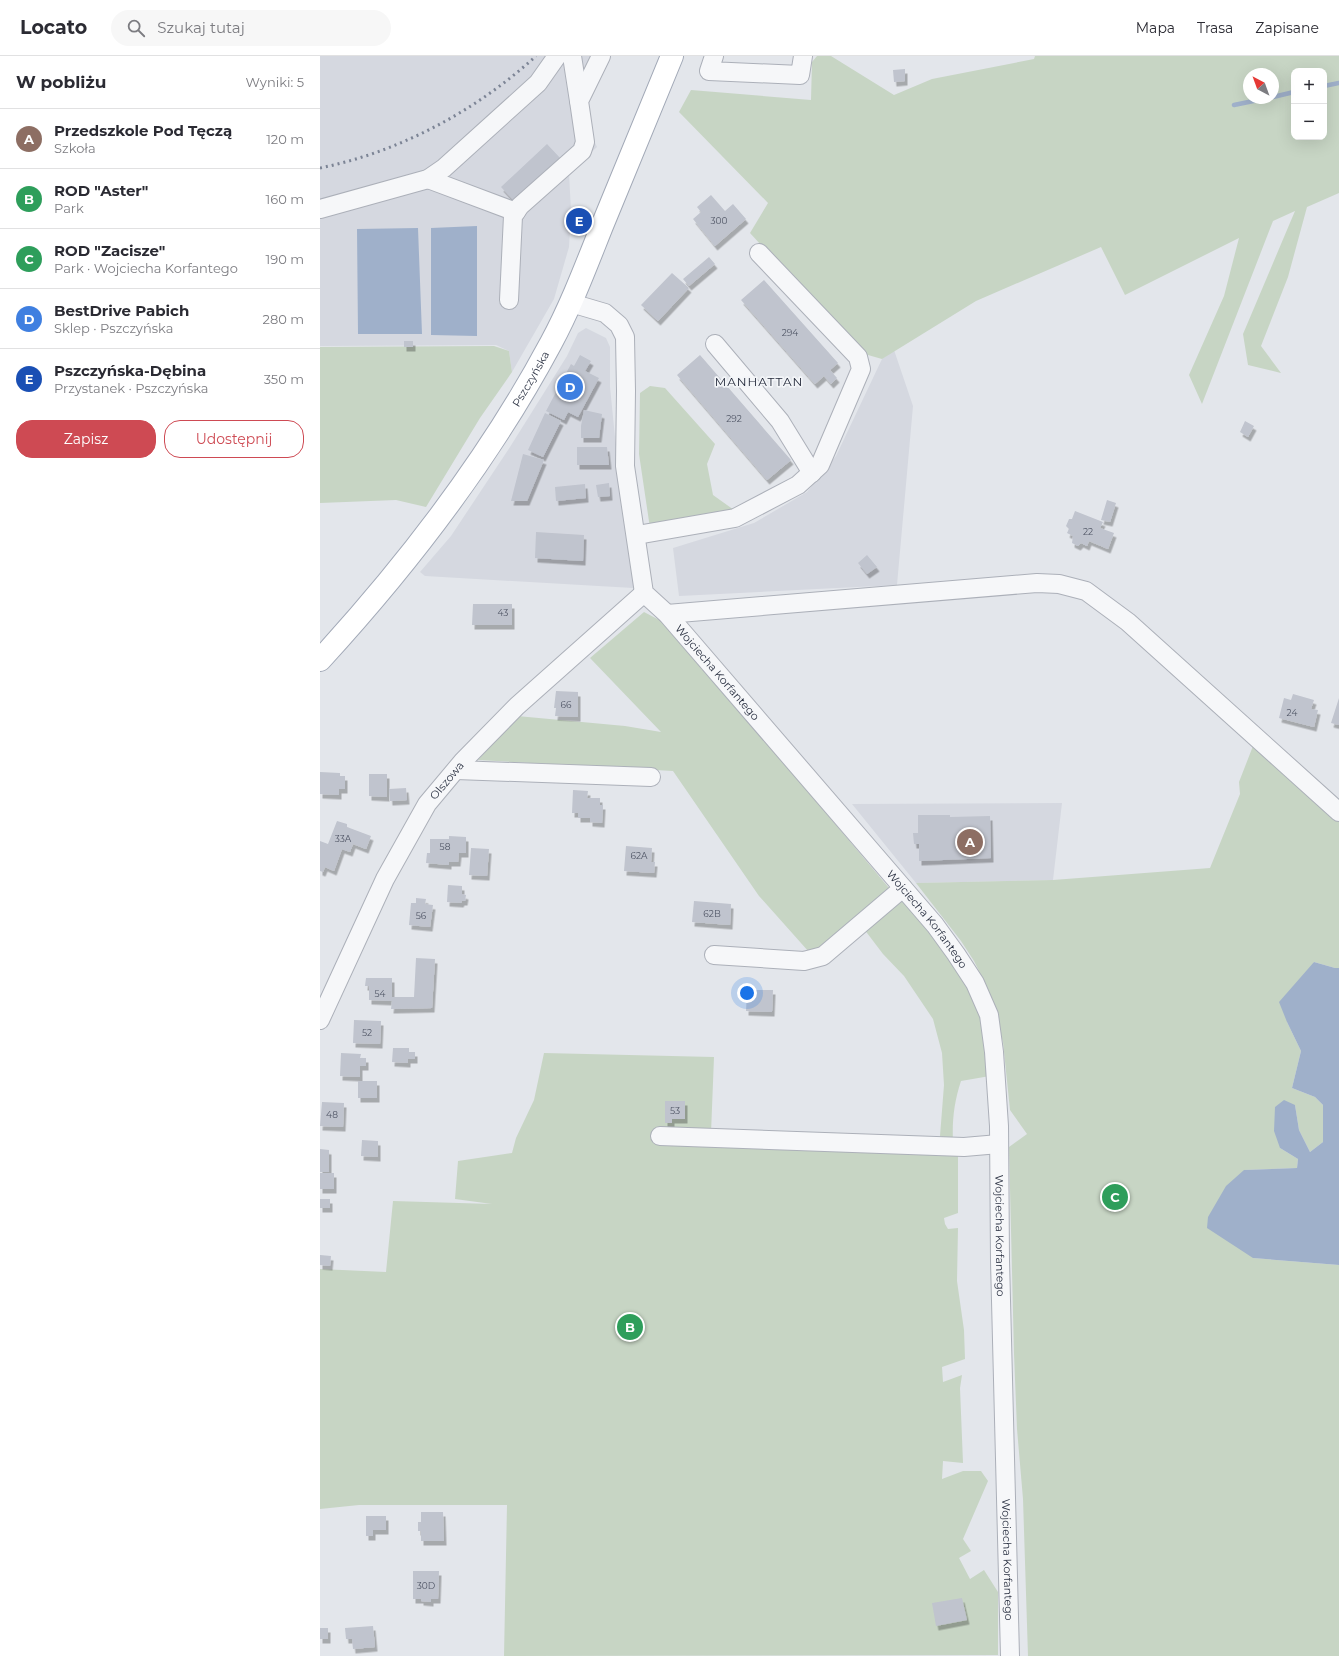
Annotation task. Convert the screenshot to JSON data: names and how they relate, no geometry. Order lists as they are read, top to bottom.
{
  "streets": {
    "main road": ["Pszczyńska"],
    "street": ["Wojciecha Korfantego", "Olszowa"]
  },
  "crossings": [
    ["Wojciecha Korfantego", "Olszowa"]
  ],
  "districts": ["MANHATTAN"],
  "house_numbers": [
    "300",
    "294",
    "292",
    "22",
    "43",
    "66",
    "24",
    "33A",
    "58",
    "62A",
    "62B",
    "56",
    "54",
    "52",
    "53",
    "48",
    "30D"
  ],
  "north": "top left",
  "page": {
    "header": "Locato",
    "search": "Szukaj tutaj",
    "nav": ["Mapa", "Trasa", "Zapisane"],
    "heading": ["W pobliżu", "Wyniki: 5"],
    "map_buttons": ["+", "−"],
    "list": [
      {
        "mark": "A",
        "name": "Przedszkole Pod Tęczą",
        "note": "Szkoła",
        "value": "120 m"
      },
      {
        "mark": "B",
        "name": "ROD \"Aster\"",
        "note": "Park",
        "value": "160 m"
      },
      {
        "mark": "C",
        "name": "ROD \"Zacisze\"",
        "note": "Park · Wojciecha Korfantego",
        "value": "190 m"
      },
      {
        "mark": "D",
        "name": "BestDrive Pabich",
        "note": "Sklep · Pszczyńska",
        "value": "280 m"
      },
      {
        "mark": "E",
        "name": "Pszczyńska-Dębina",
        "note": "Przystanek · Pszczyńska",
        "value": "350 m"
      }
    ],
    "pins": [
      "E",
      "D",
      "A",
      "C",
      "B"
    ],
    "buttons": ["Zapisz", "Udostępnij"]
  }
}
